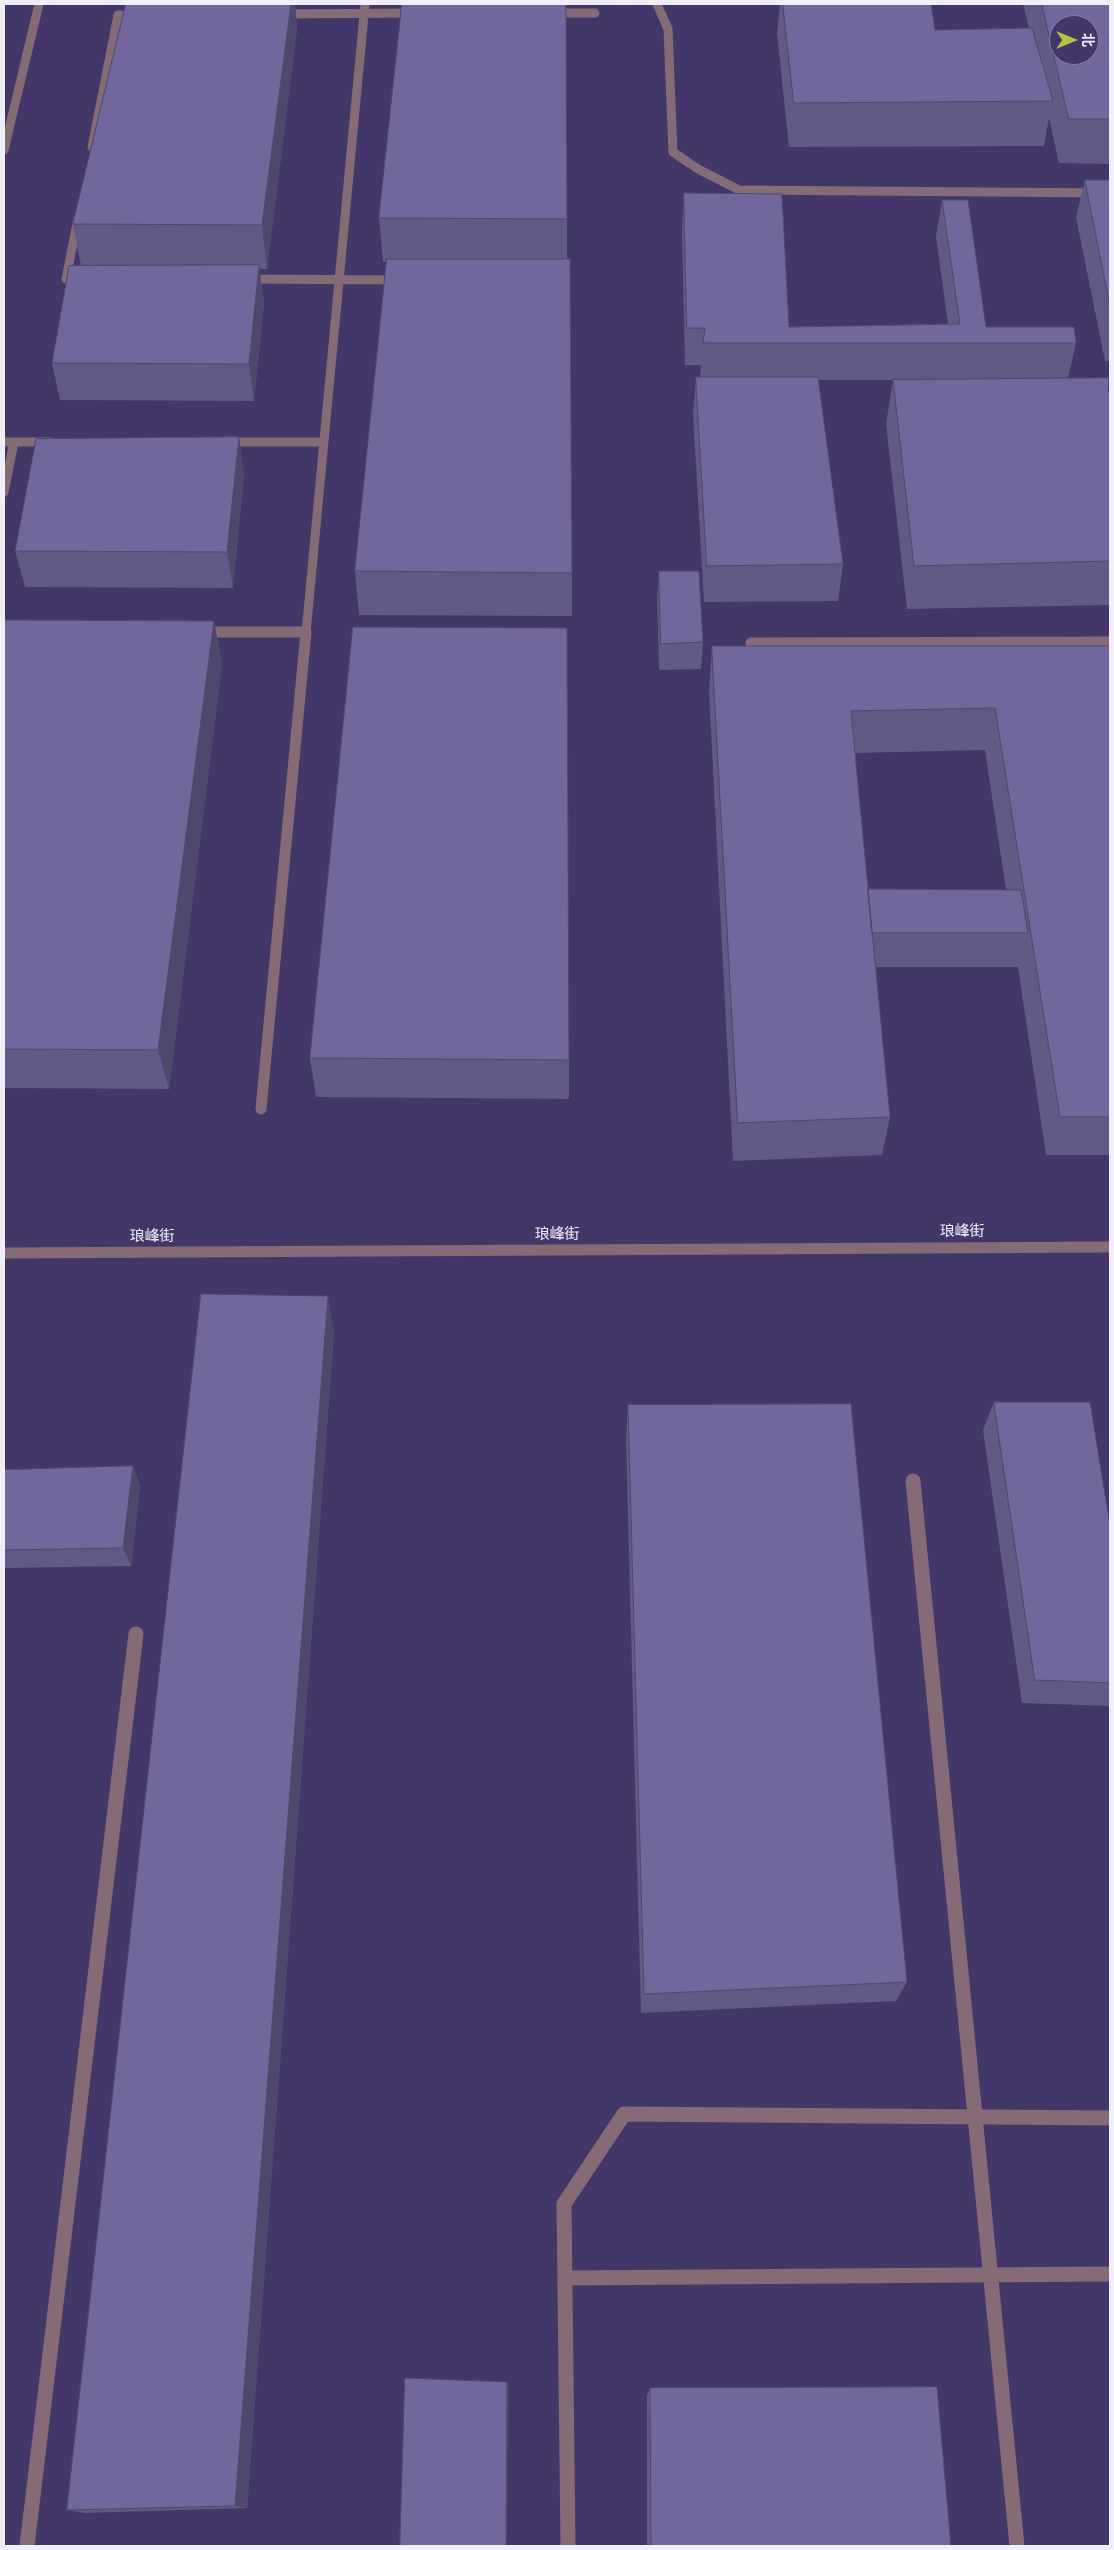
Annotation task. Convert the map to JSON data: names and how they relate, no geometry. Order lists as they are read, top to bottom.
{
  "streets": {
    "street": ["琅峰街"]
  },
  "north": "right"
}
